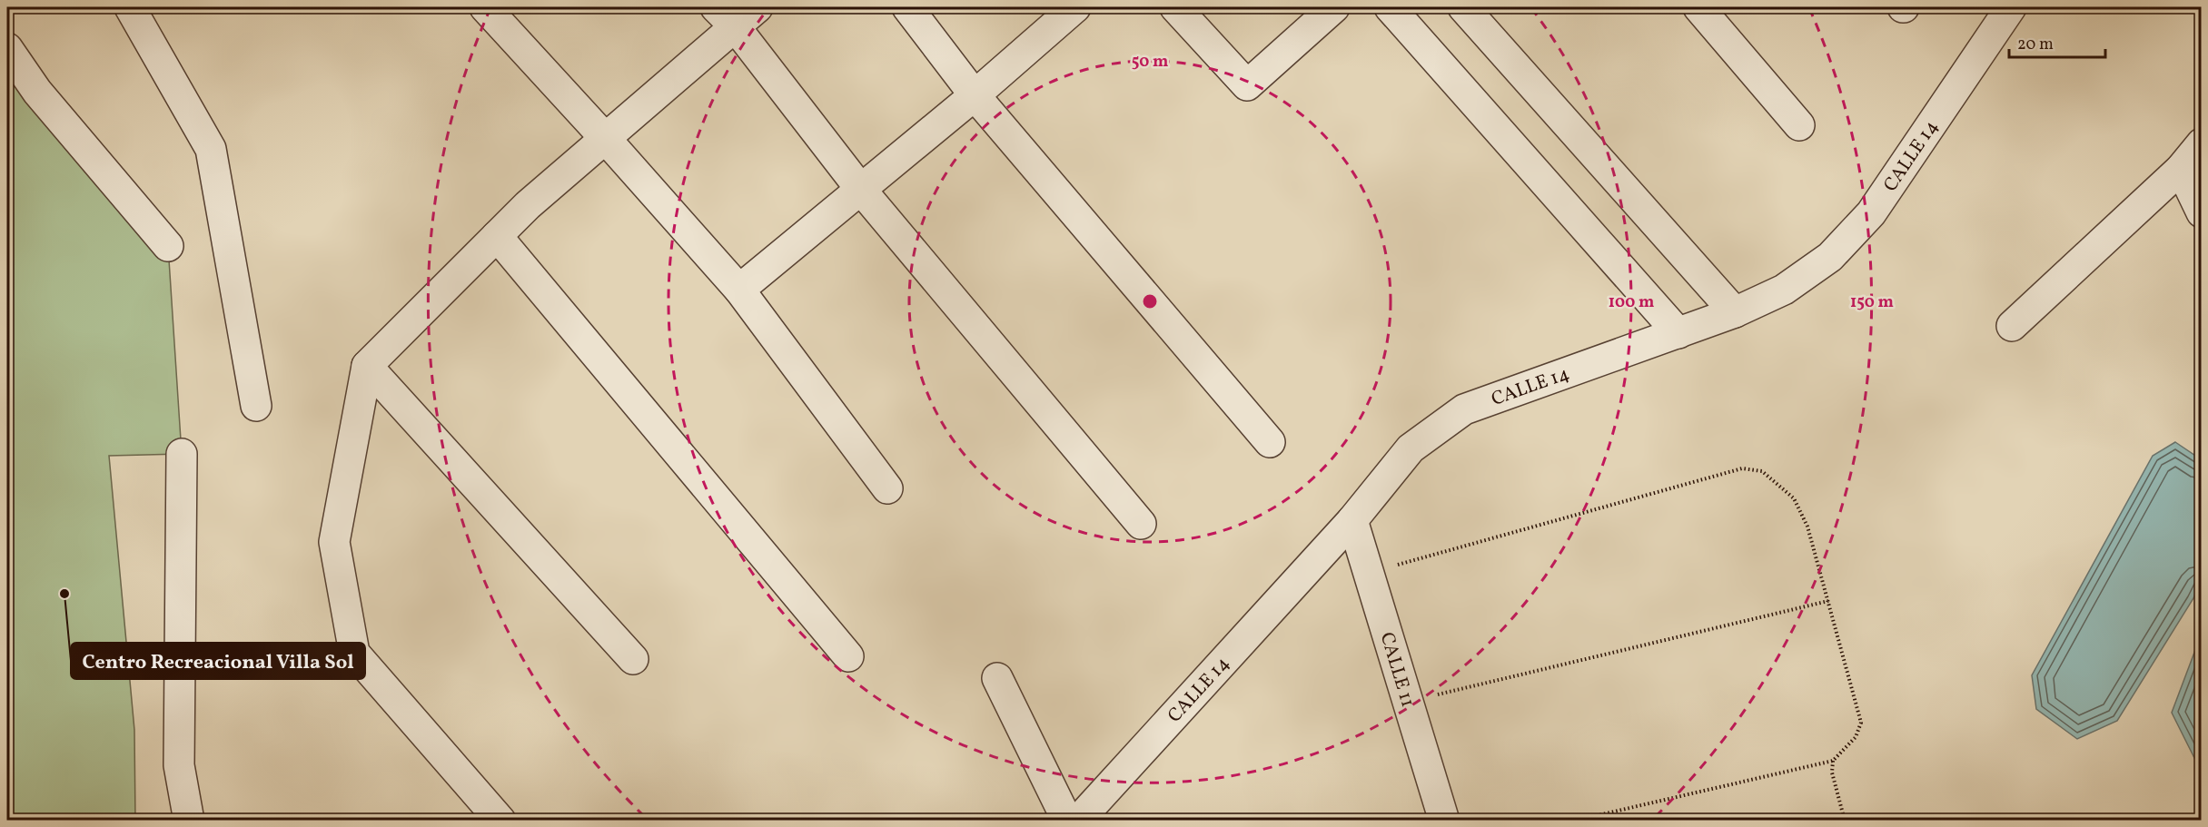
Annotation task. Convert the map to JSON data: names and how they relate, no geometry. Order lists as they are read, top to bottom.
{
  "streets": {
    "street": ["CALLE 14", "CALLE 11"]
  },
  "crossings": [
    ["CALLE 14", "CALLE 11"]
  ],
  "places": ["Centro Recreacional Villa Sol"],
  "scale_bar": "20 m",
  "rings": ["50 m", "100 m", "150 m"]
}
